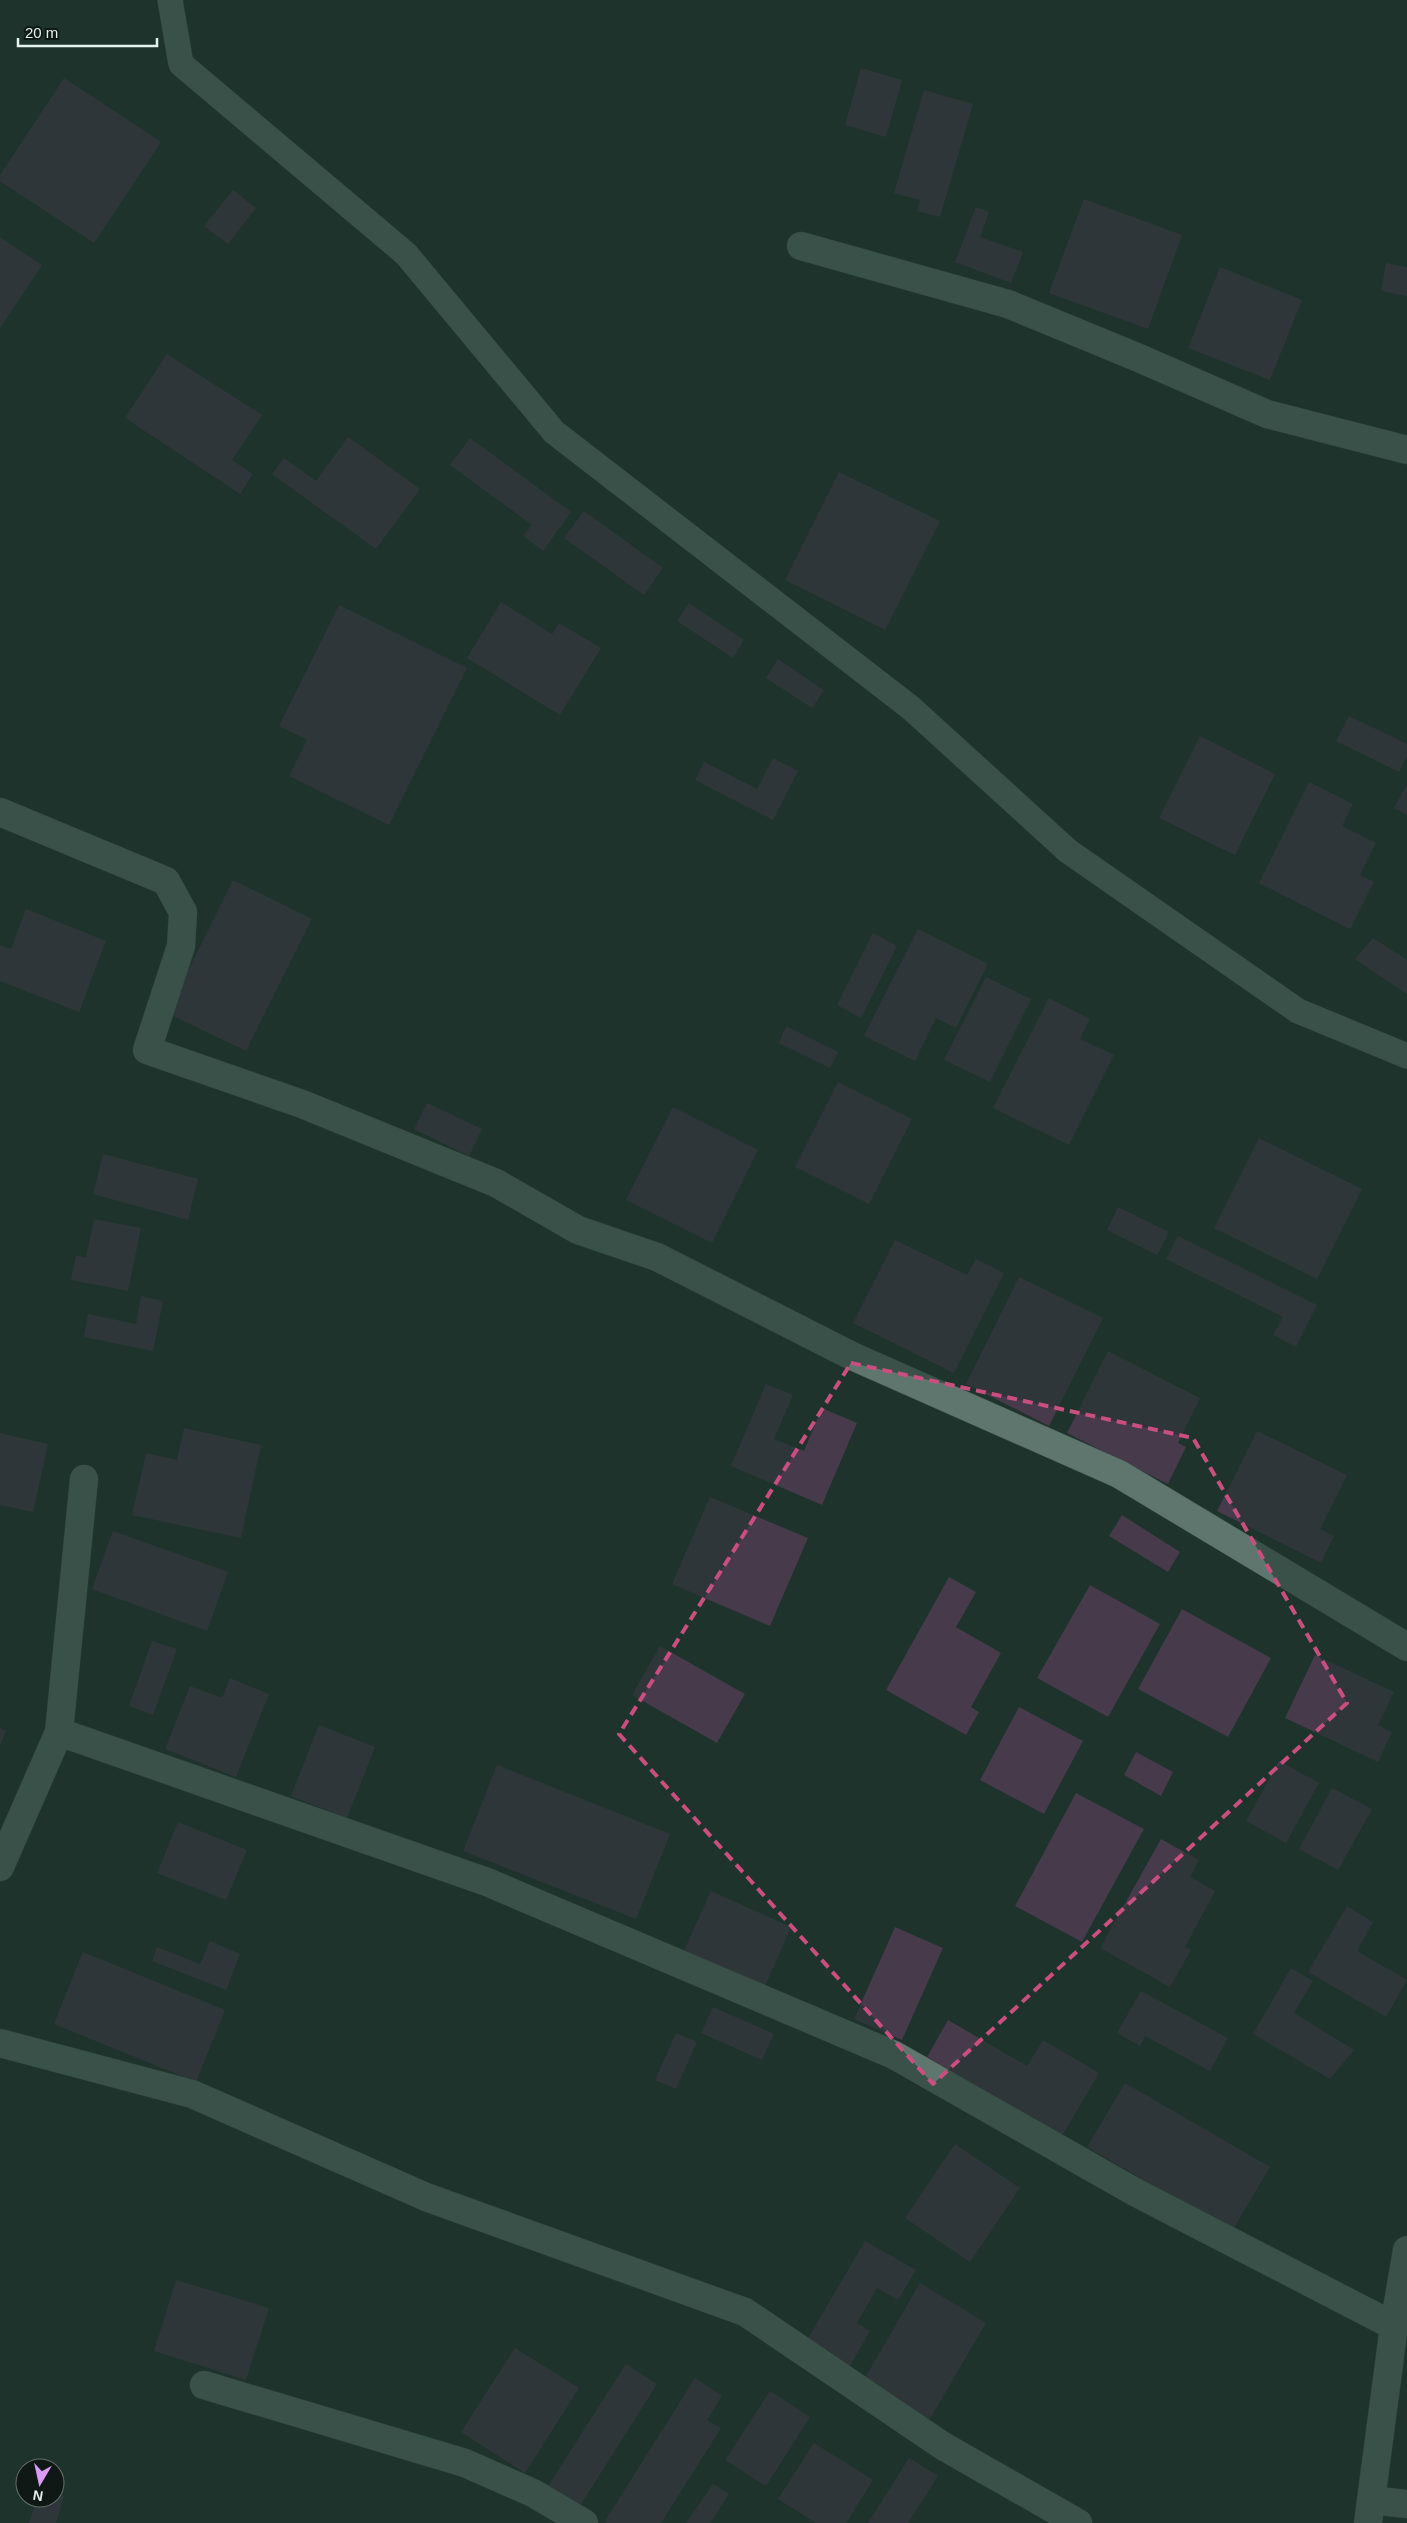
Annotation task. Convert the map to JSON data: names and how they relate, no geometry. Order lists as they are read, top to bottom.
{
  "scale_bar": "20 m",
  "north": "bottom"
}
